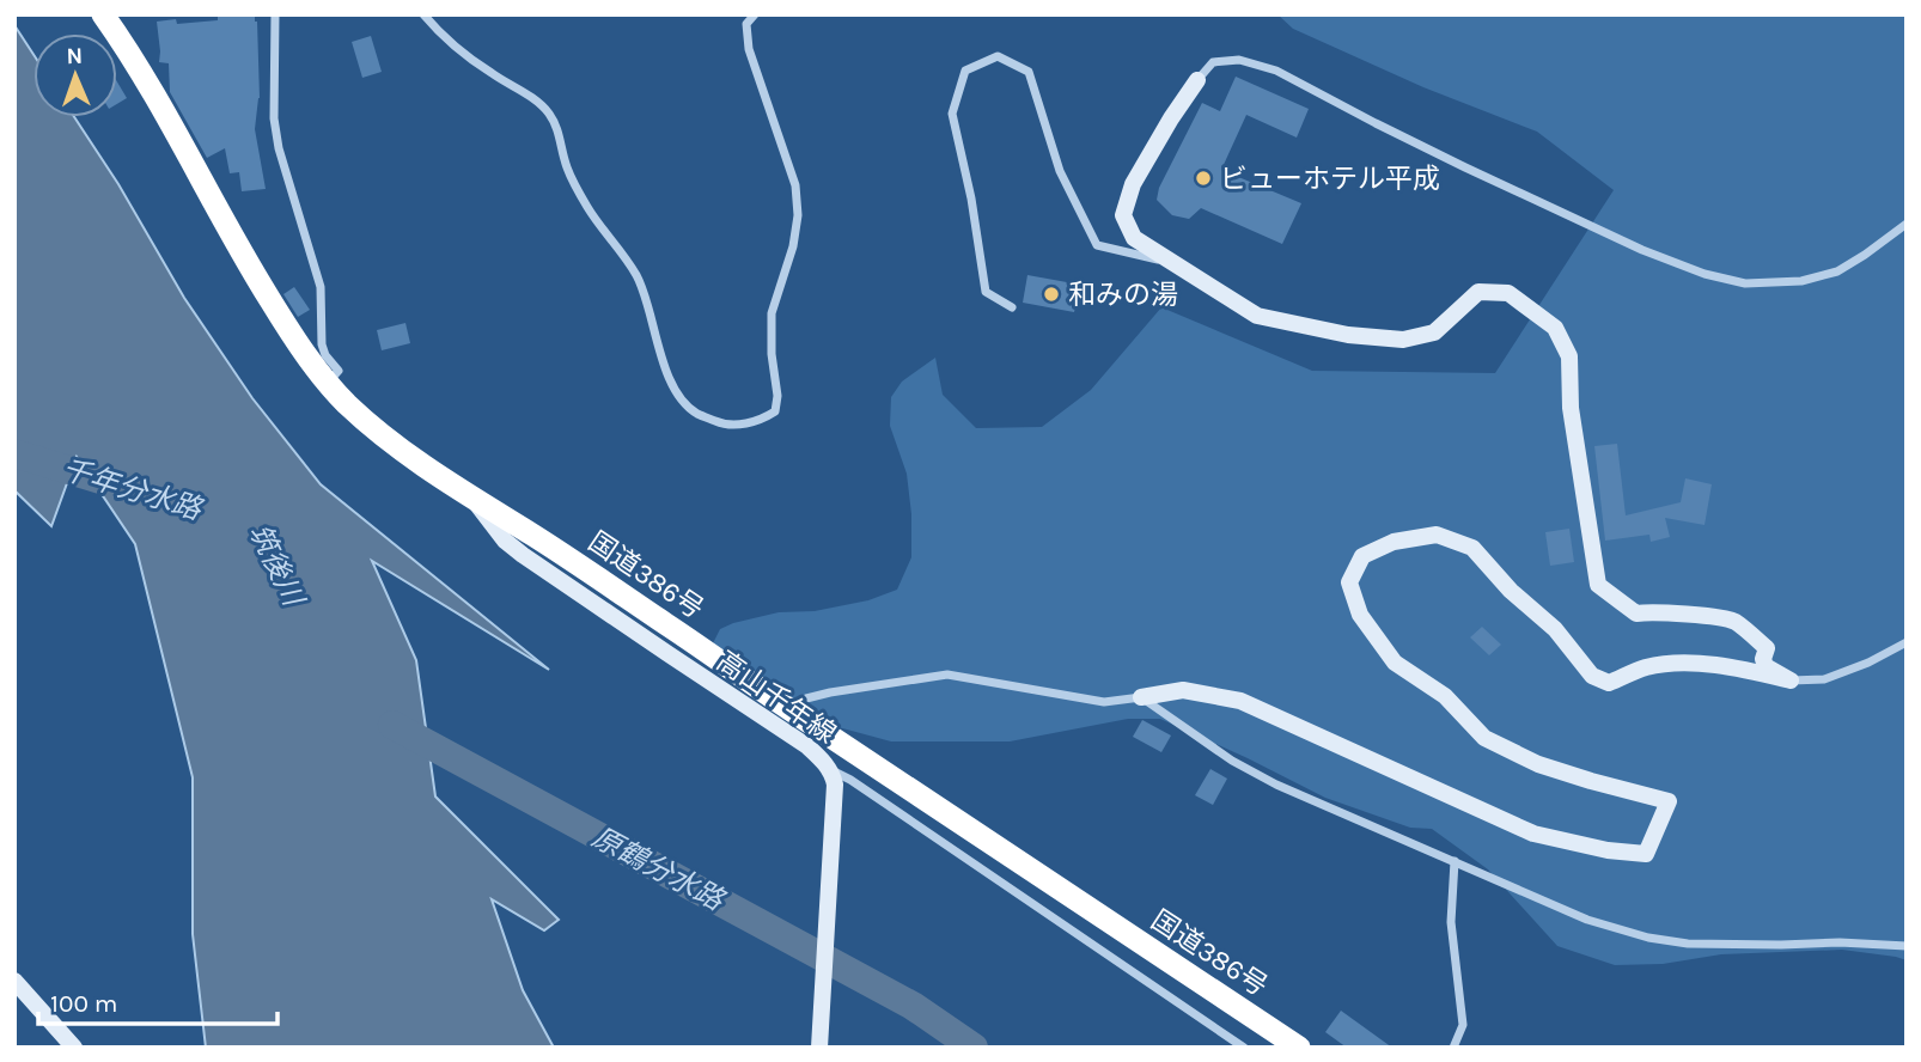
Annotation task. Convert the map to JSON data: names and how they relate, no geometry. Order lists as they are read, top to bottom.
{
  "streets": {
    "highway": ["国道386号"],
    "street": ["高山千年線"]
  },
  "crossings": [
    ["国道386号", "高山千年線"]
  ],
  "water": ["千年分水路", "筑後川", "原鶴分水路"],
  "places": ["ビューホテル平成", "和みの湯"],
  "scale_bar": "100 m",
  "north": "top"
}
